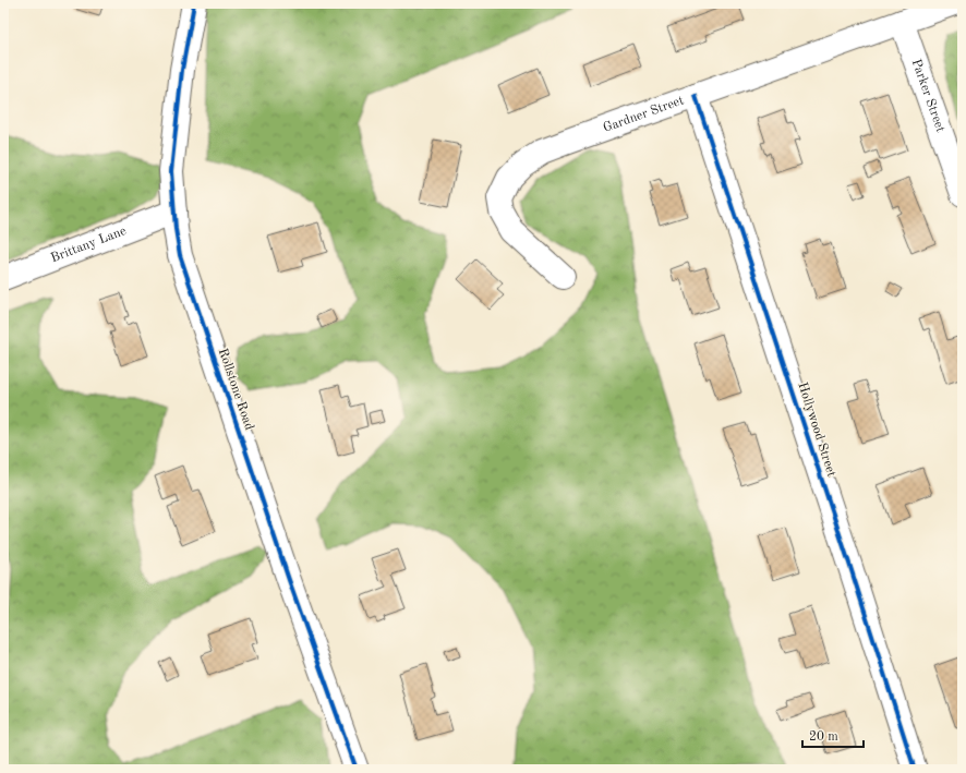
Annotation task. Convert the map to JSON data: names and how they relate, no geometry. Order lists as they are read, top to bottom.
{
  "streets": {
    "street": [
      "Parker Street",
      "Gardner Street",
      "Brittany Lane",
      "Rollstone Road",
      "Hollywood Street"
    ]
  },
  "crossings": [
    ["Parker Street", "Gardner Street"],
    ["Gardner Street", "Hollywood Street"],
    ["Brittany Lane", "Rollstone Road"]
  ],
  "scale_bar": "20 m"
}
